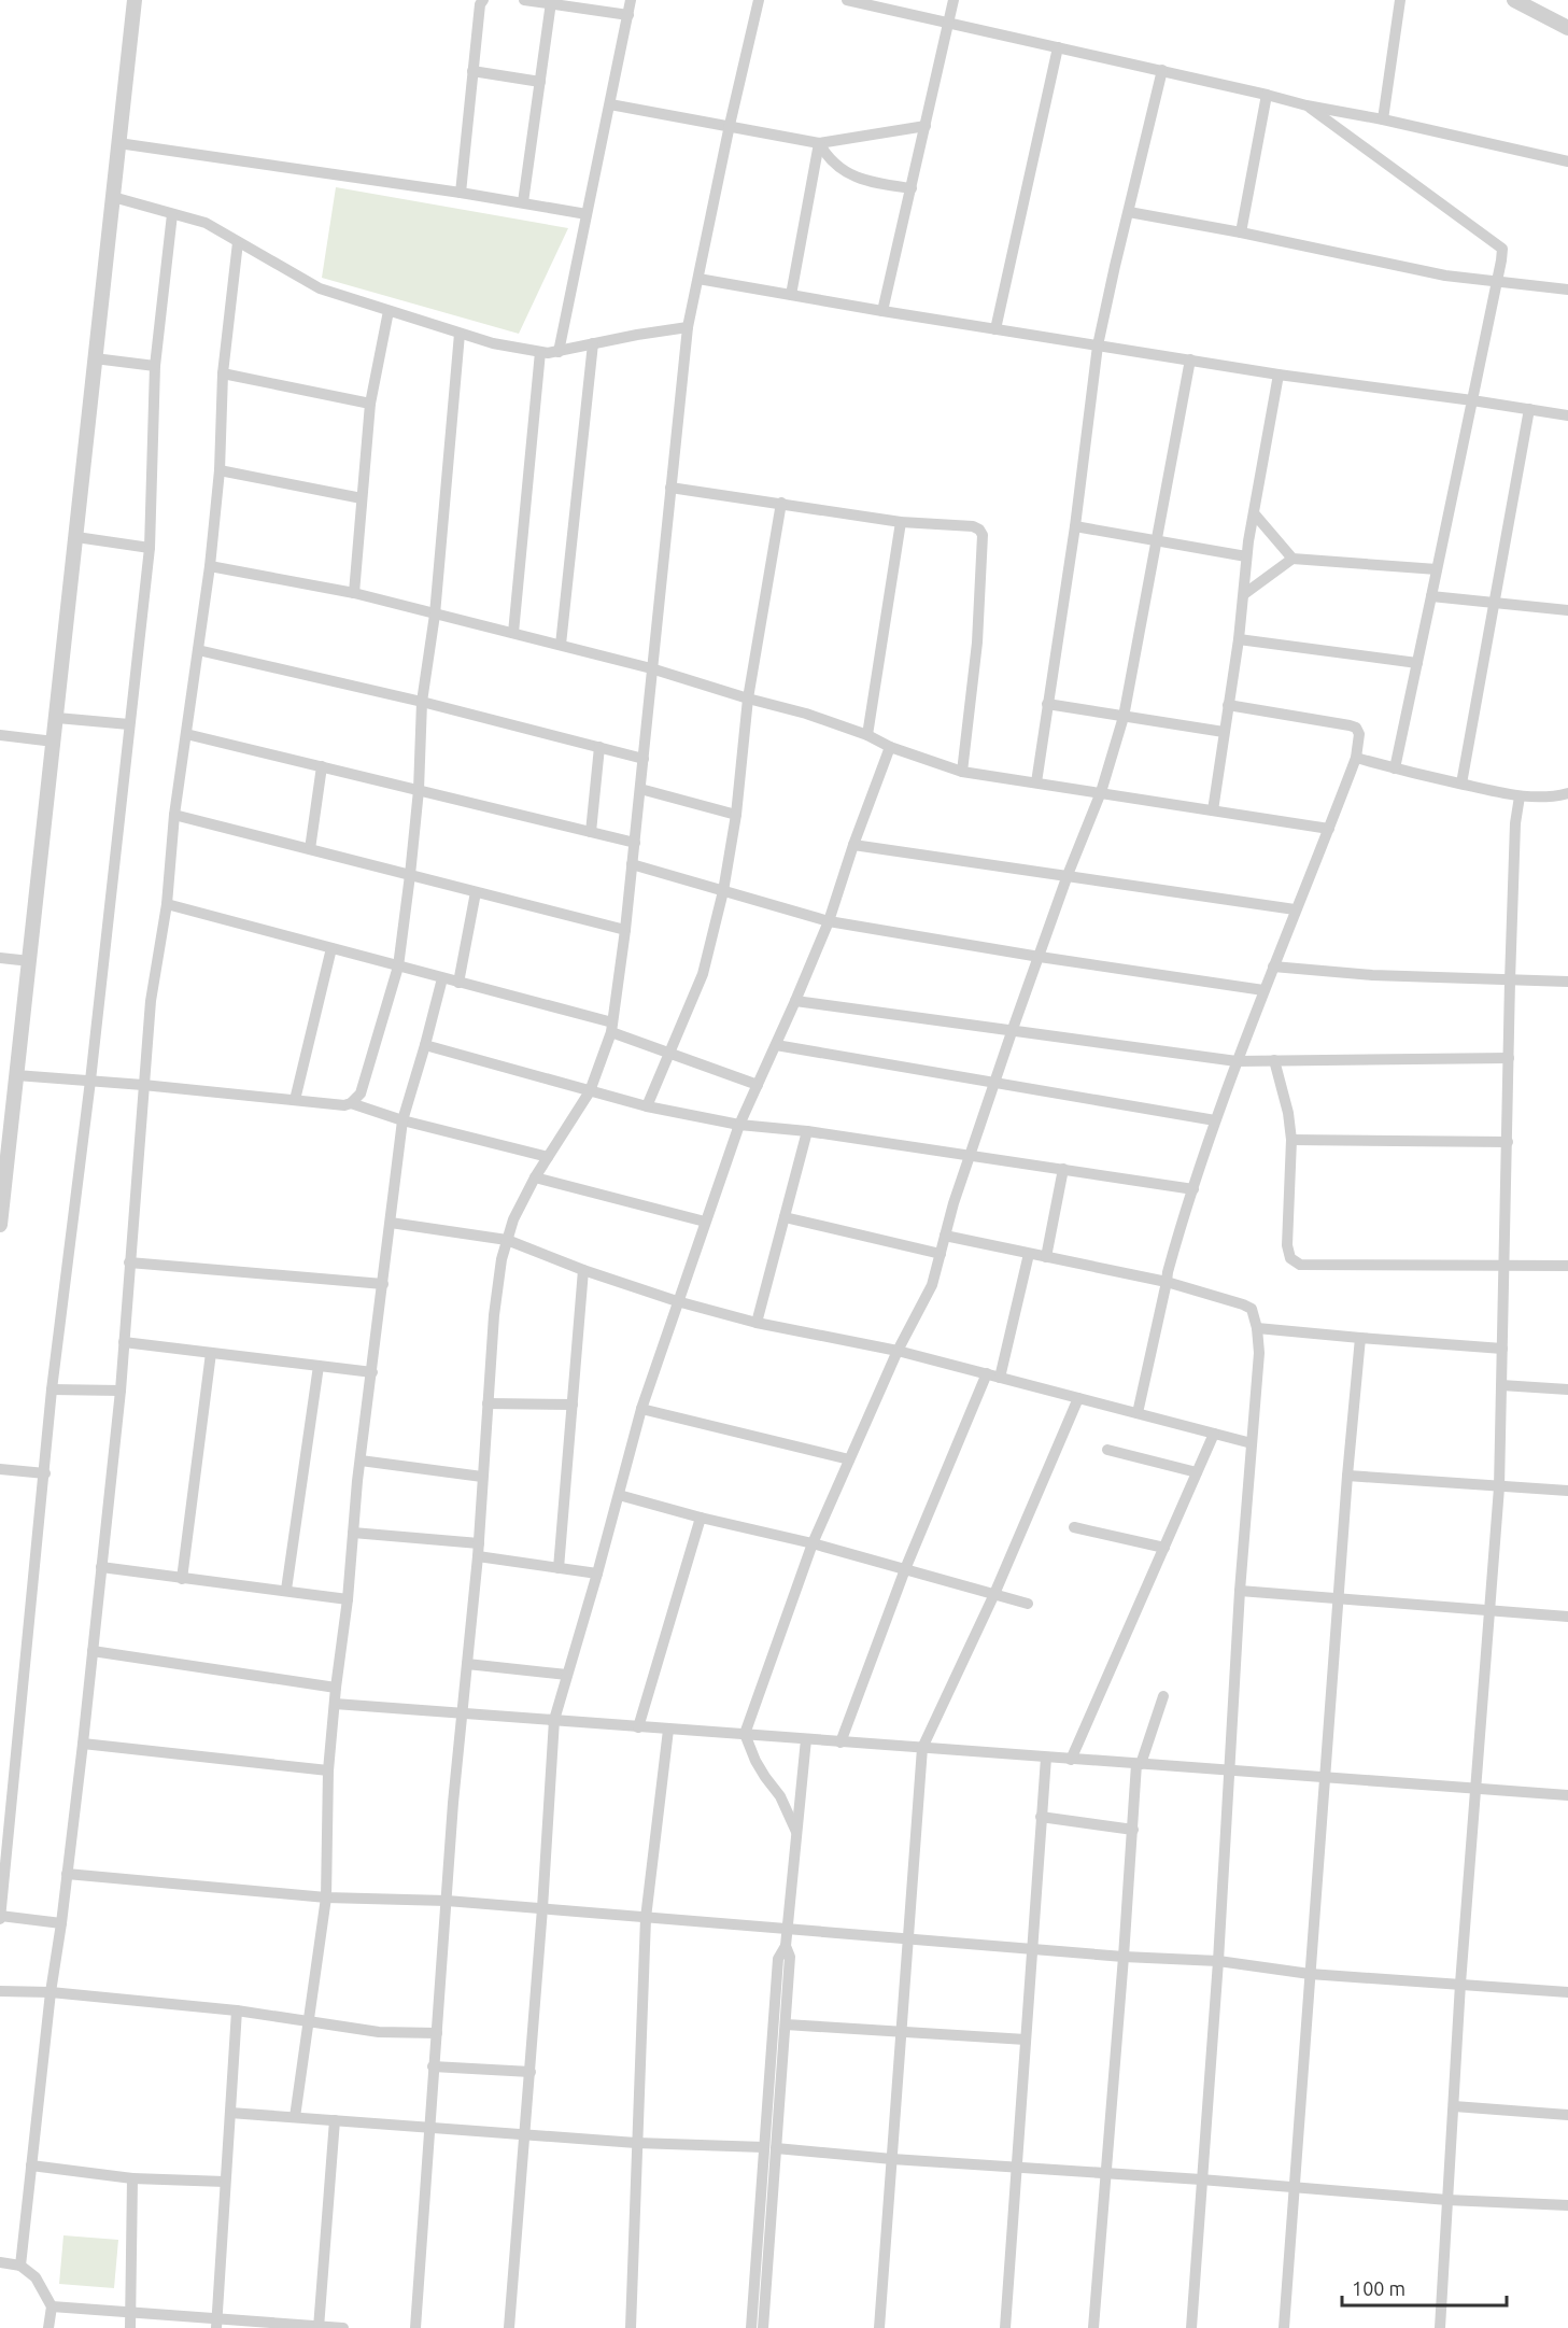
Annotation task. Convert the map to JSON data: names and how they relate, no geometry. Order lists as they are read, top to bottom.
{
  "scale_bar": "100 m"
}
